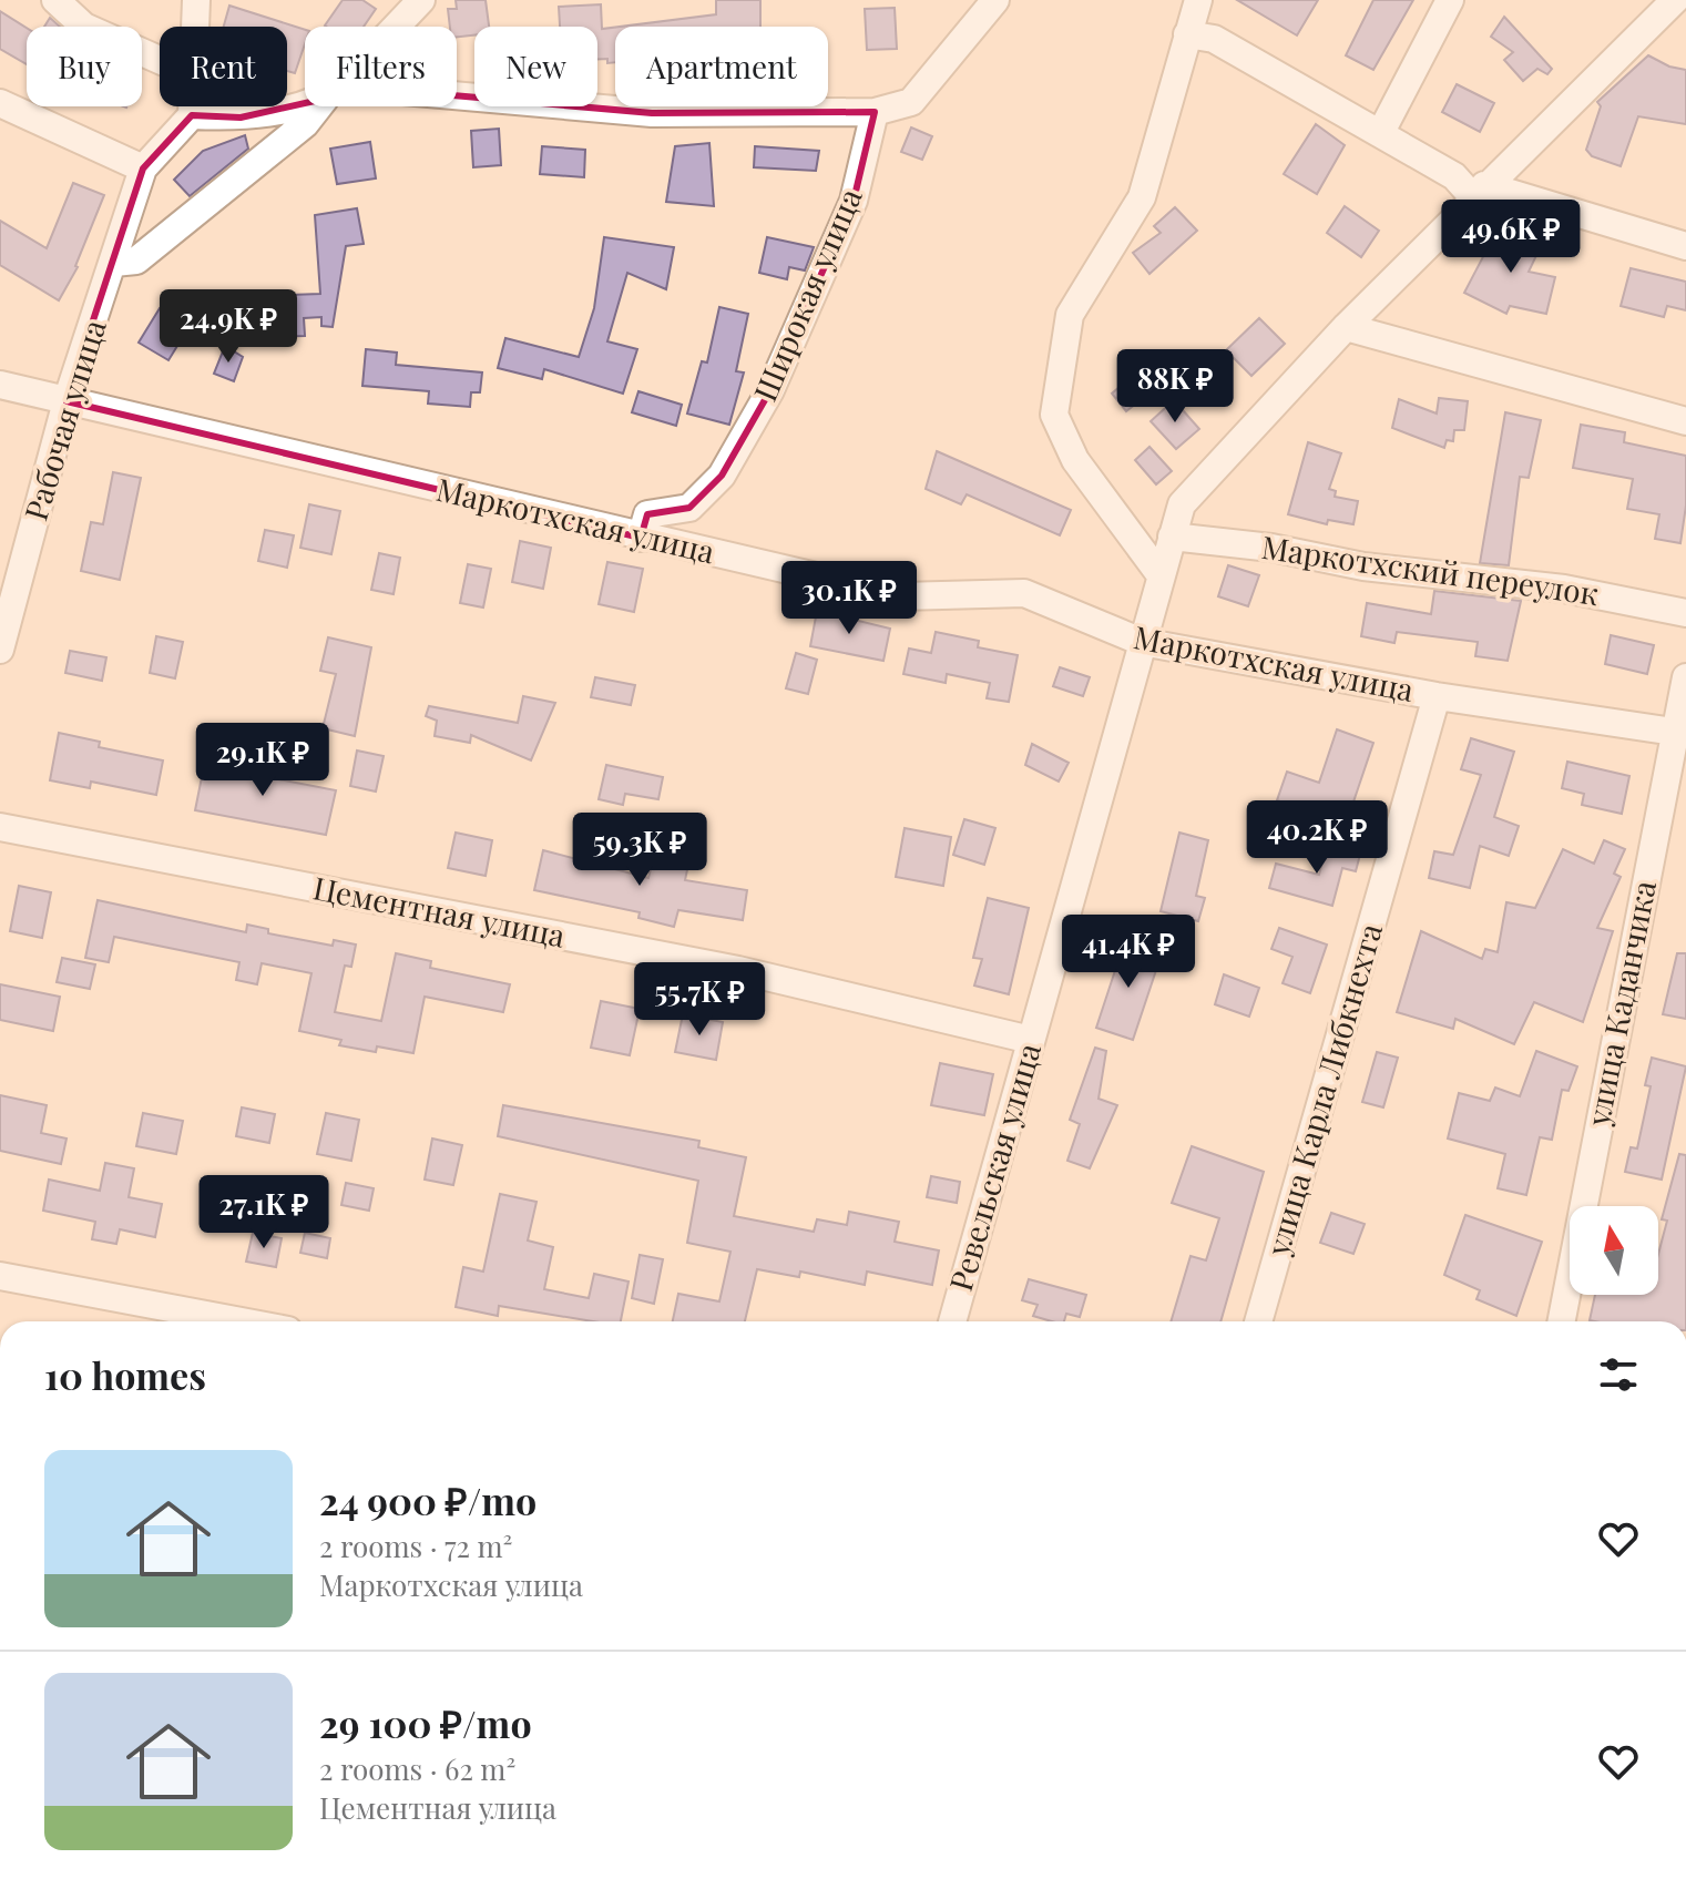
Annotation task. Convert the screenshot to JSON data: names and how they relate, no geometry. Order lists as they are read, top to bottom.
{
  "streets": {
    "street": [
      "Широкая улица",
      "Рабочая улица",
      "Маркотхская улица",
      "Маркотхский переулок",
      "Цементная улица",
      "улица Каданчика",
      "улица Карла Либкнехта",
      "Ревельская улица"
    ]
  },
  "crossings": [
    ["Широкая улица", "Маркотхская улица"],
    ["Рабочая улица", "Маркотхская улица"],
    ["Маркотхская улица", "улица Каданчика"],
    ["Маркотхская улица", "улица Карла Либкнехта"],
    ["Маркотхская улица", "Ревельская улица"],
    ["Маркотхский переулок", "Ревельская улица"],
    ["Цементная улица", "Ревельская улица"]
  ],
  "north": "top",
  "page": {
    "chip": [
      "Buy",
      "Rent",
      "Filters",
      "New",
      "Apartment"
    ],
    "price": [
      "49.6K ₽",
      "24.9K ₽",
      "88K ₽",
      "30.1K ₽",
      "29.1K ₽",
      "40.2K ₽",
      "59.3K ₽",
      "41.4K ₽",
      "55.7K ₽",
      "27.1K ₽"
    ],
    "heading": "10 homes",
    "list": [
      {
        "name": "24 900 ₽/mo",
        "note": "2 rooms · 72 m² · Маркотхская улица"
      },
      {
        "name": "29 100 ₽/mo",
        "note": "2 rooms · 62 m² · Цементная улица"
      }
    ]
  }
}
